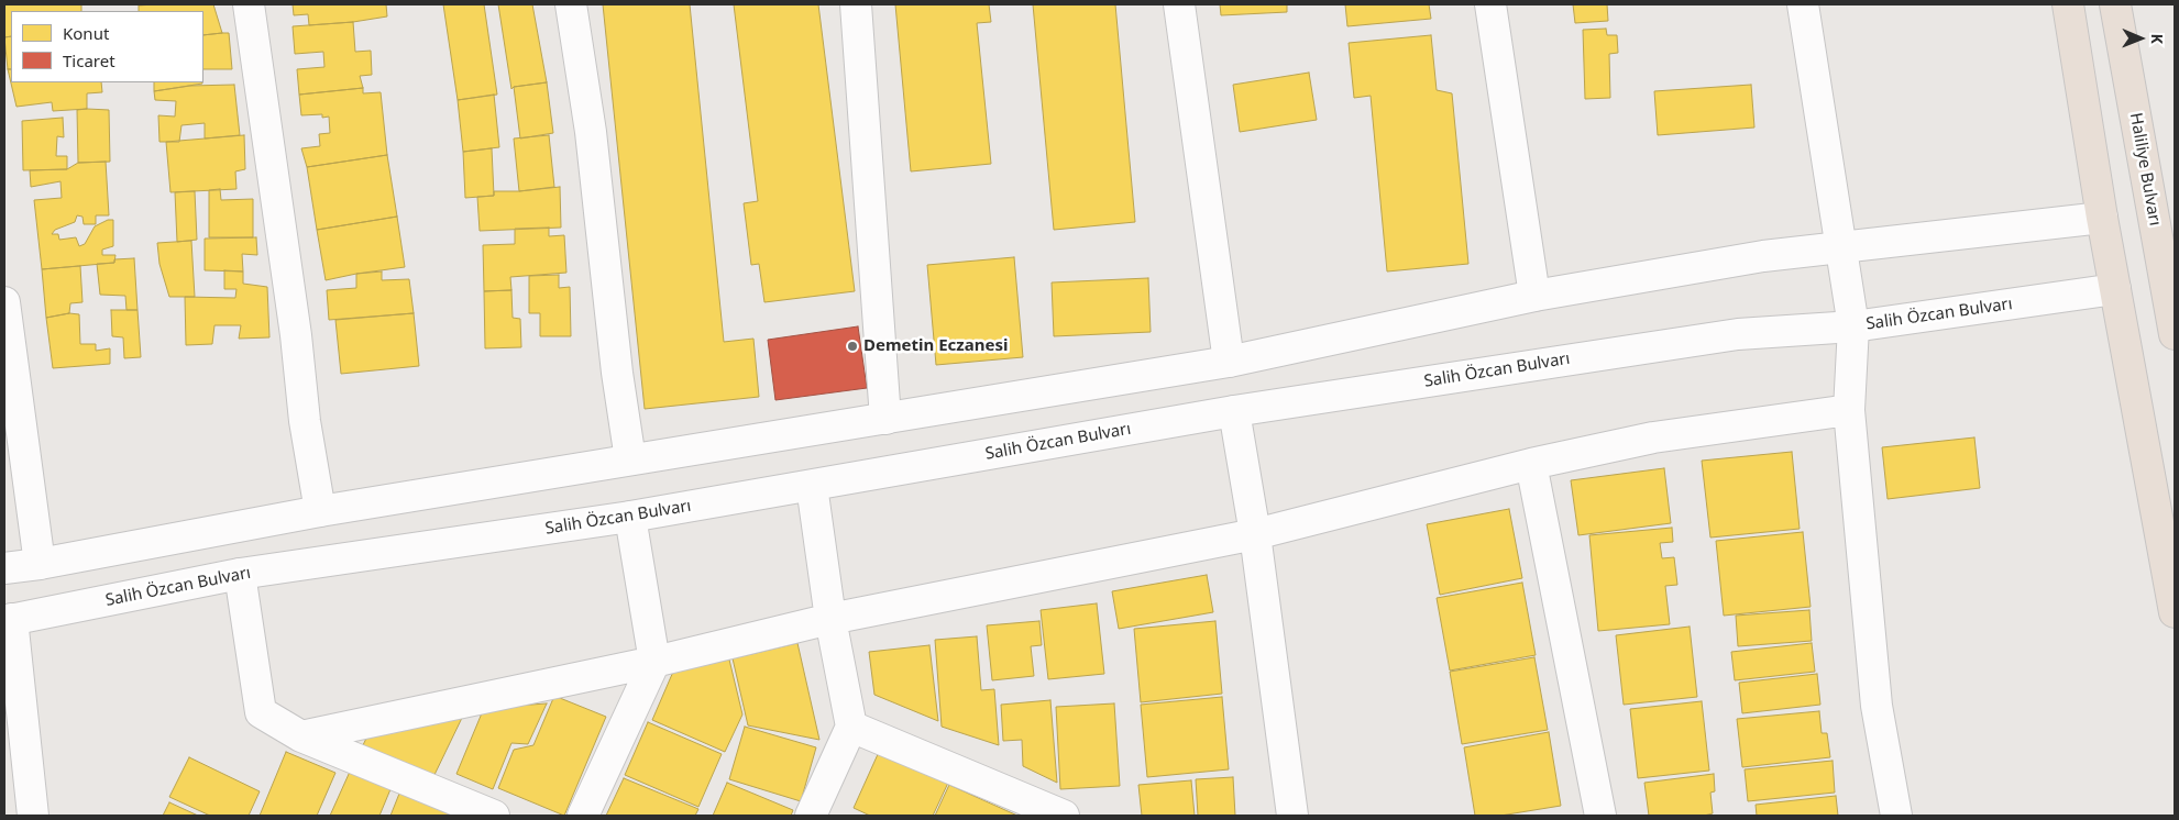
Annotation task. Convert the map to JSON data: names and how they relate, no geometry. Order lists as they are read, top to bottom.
{
  "streets": {
    "highway": ["Haliliye Bulvarı"],
    "street": ["Salih Özcan Bulvarı"]
  },
  "places": ["Demetin Eczanesi"],
  "legend": ["Konut", "Ticaret"],
  "north": "right"
}
